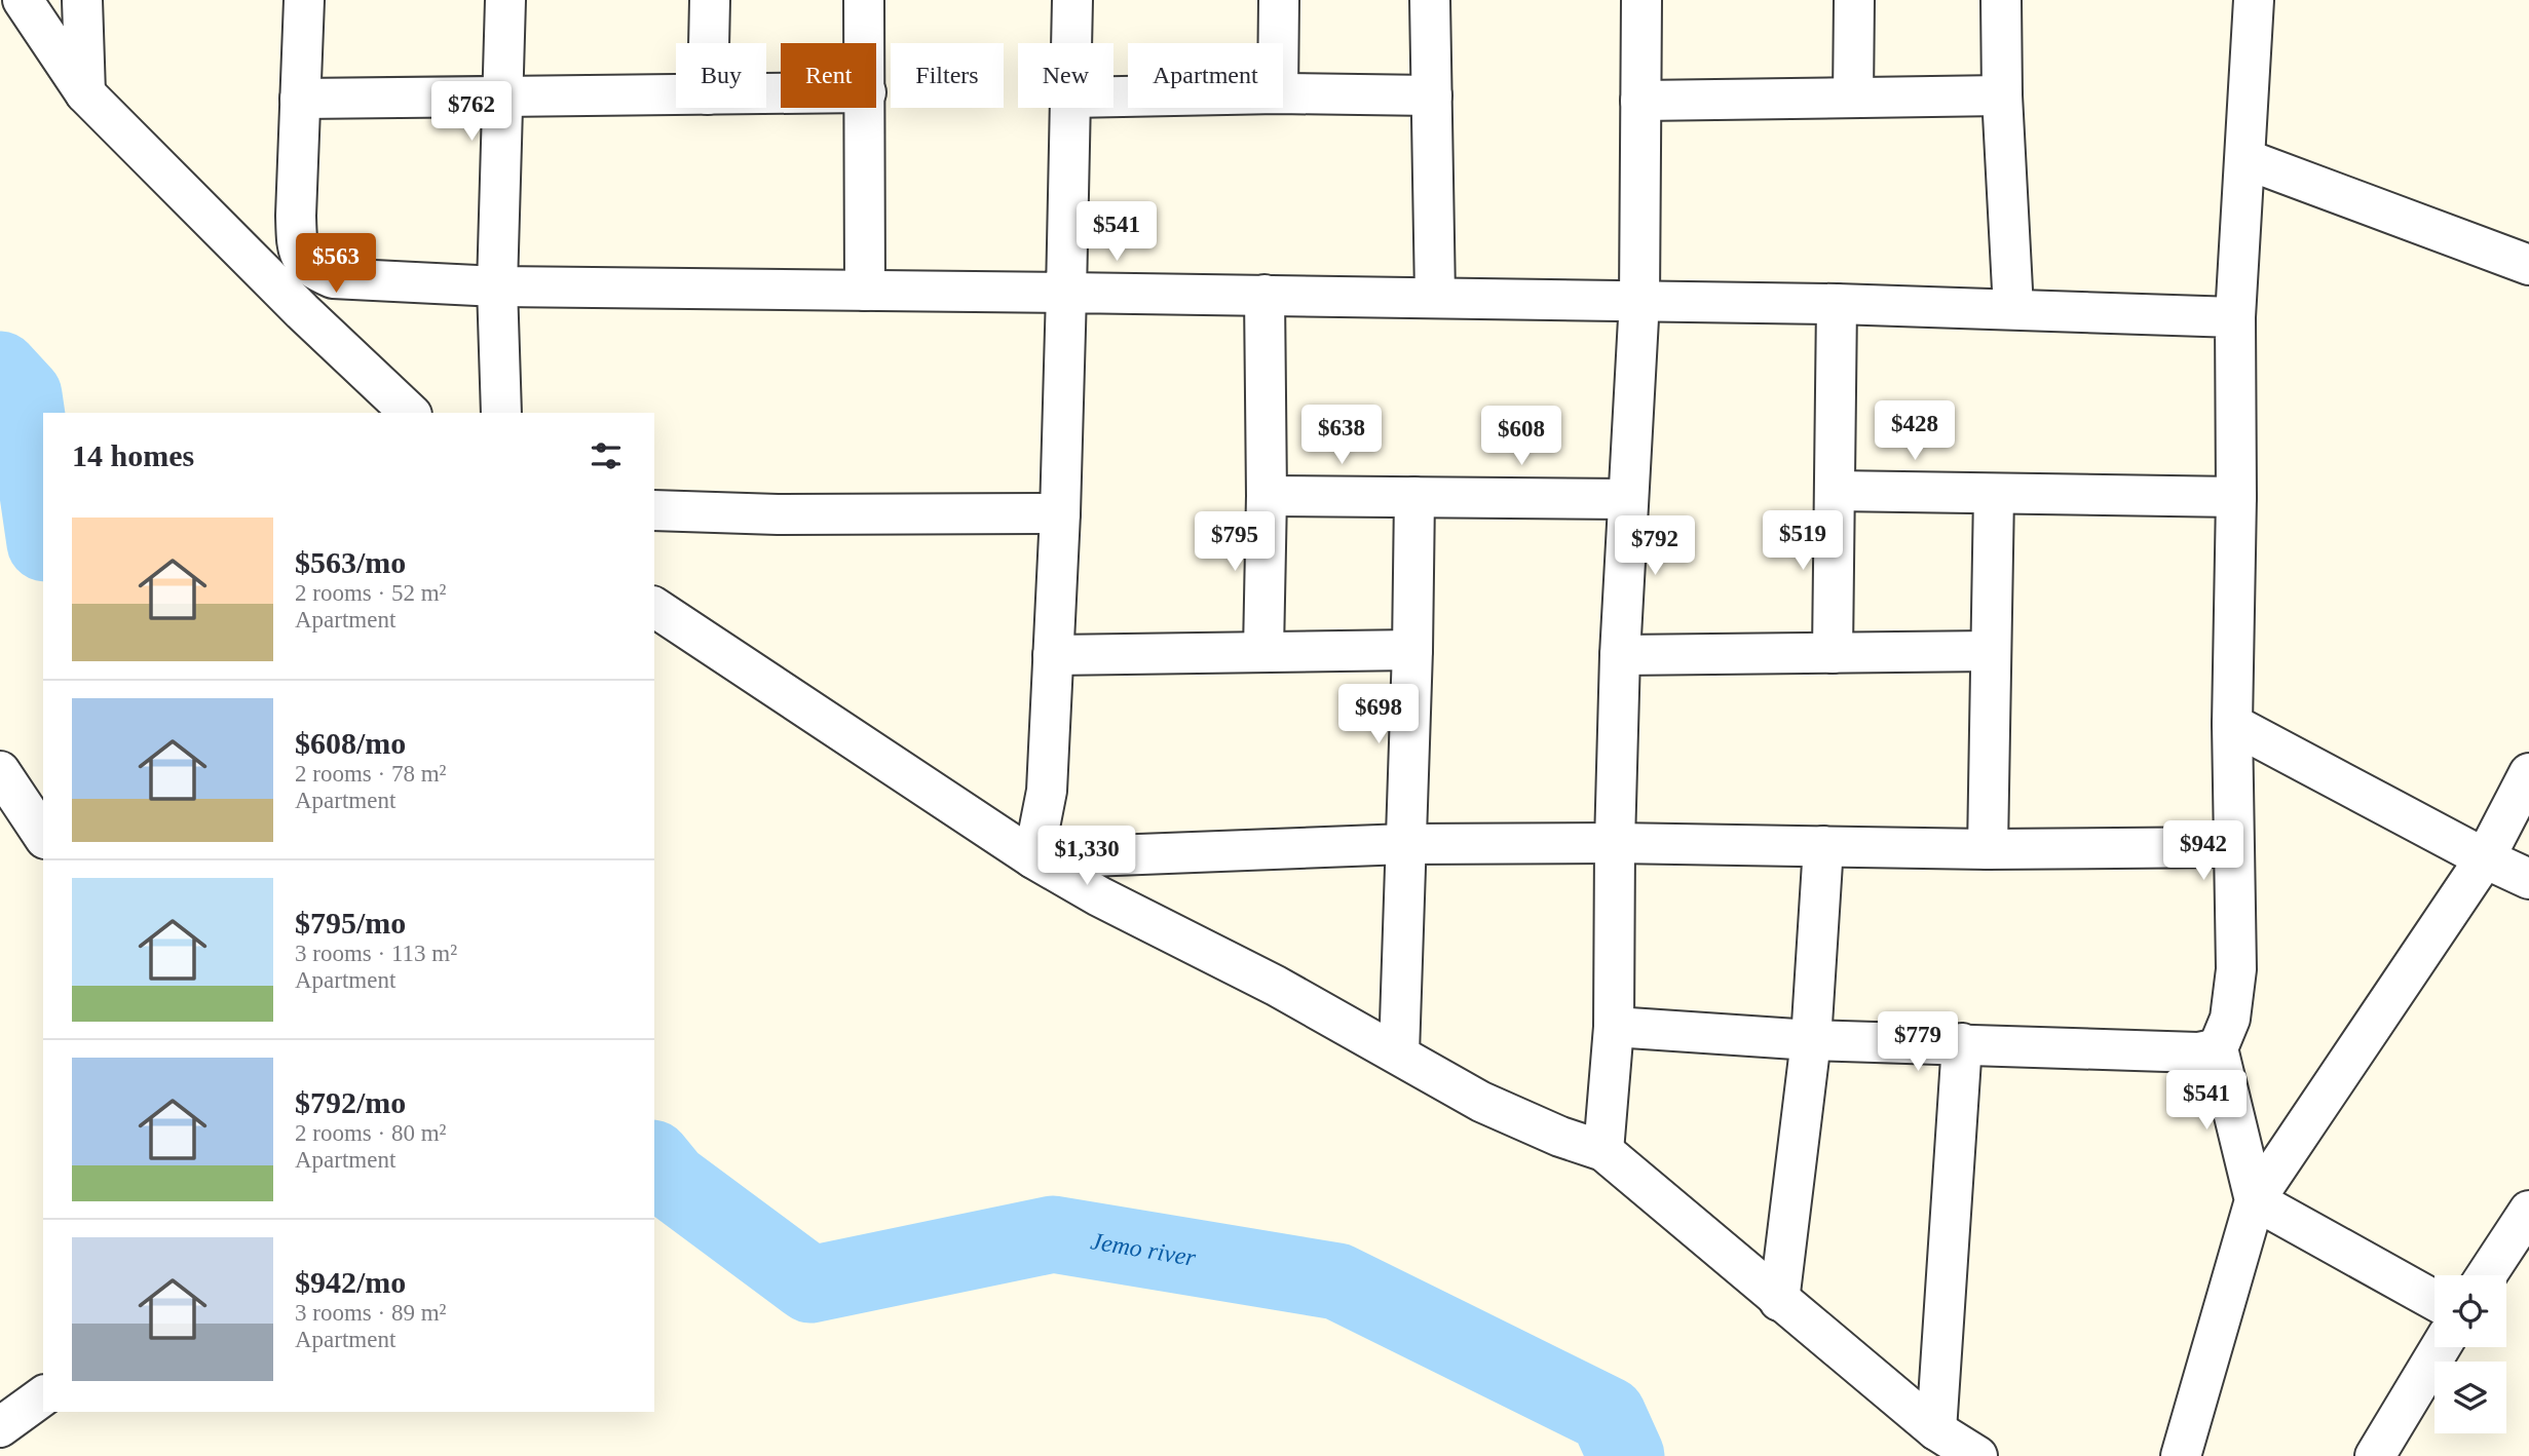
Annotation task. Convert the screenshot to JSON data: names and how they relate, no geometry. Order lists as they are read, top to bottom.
{
  "water": ["Jemo river"],
  "page": {
    "chip": [
      "Buy",
      "Rent",
      "Filters",
      "New",
      "Apartment"
    ],
    "price": [
      "$762",
      "$541",
      "$563",
      "$428",
      "$638",
      "$608",
      "$519",
      "$795",
      "$792",
      "$698",
      "$942",
      "$1,330",
      "$779",
      "$541"
    ],
    "heading": "14 homes",
    "list": [
      {
        "name": "$563/mo",
        "note": "2 rooms · 52 m² · Apartment"
      },
      {
        "name": "$608/mo",
        "note": "2 rooms · 78 m² · Apartment"
      },
      {
        "name": "$795/mo",
        "note": "3 rooms · 113 m² · Apartment"
      },
      {
        "name": "$792/mo",
        "note": "2 rooms · 80 m² · Apartment"
      },
      {
        "name": "$942/mo",
        "note": "3 rooms · 89 m² · Apartment"
      }
    ]
  }
}
